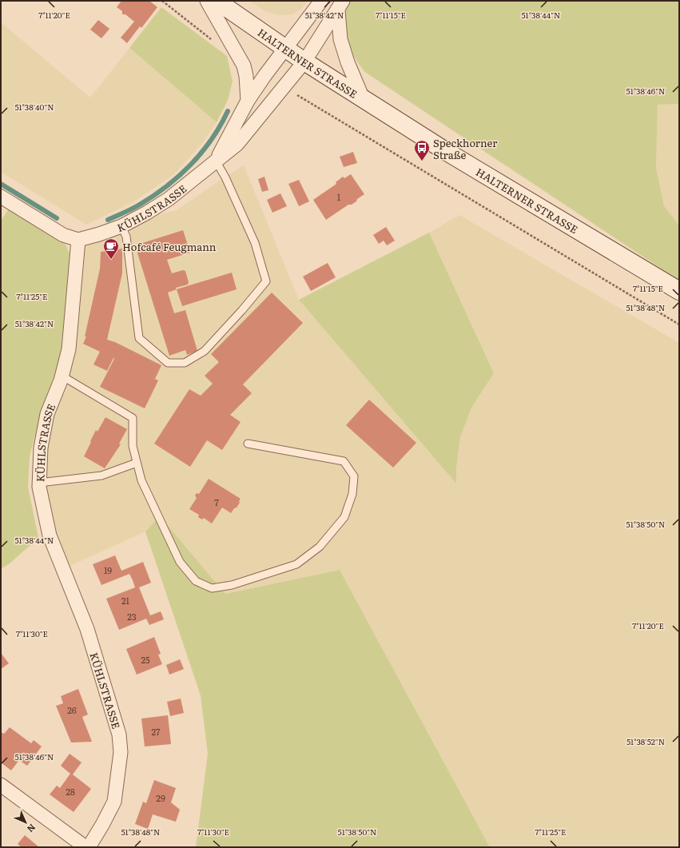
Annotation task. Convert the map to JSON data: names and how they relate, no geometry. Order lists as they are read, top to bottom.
{
  "streets": {
    "main road": ["HALTERNER STRASSE"],
    "street": ["KÜHLSTRASSE"]
  },
  "crossings": [
    ["HALTERNER STRASSE", "KÜHLSTRASSE"]
  ],
  "places": {
    "bus stop": ["Speckhorner Straße"],
    "cafe": ["Hofcafé Feugmann"]
  },
  "house_numbers": [
    "1",
    "7",
    "19",
    "21",
    "23",
    "25",
    "26",
    "27",
    "28",
    "29"
  ],
  "north": "bottom right",
  "coordinates": [
    "7°11'20\"E",
    "51°38'42\"N",
    "7°11'15\"E",
    "51°38'44\"N",
    "51°38'46\"N",
    "51°38'40\"N",
    "7°11'25\"E",
    "51°38'48\"N",
    "51°38'50\"N",
    "7°11'30\"E",
    "51°38'52\"N"
  ]
}
